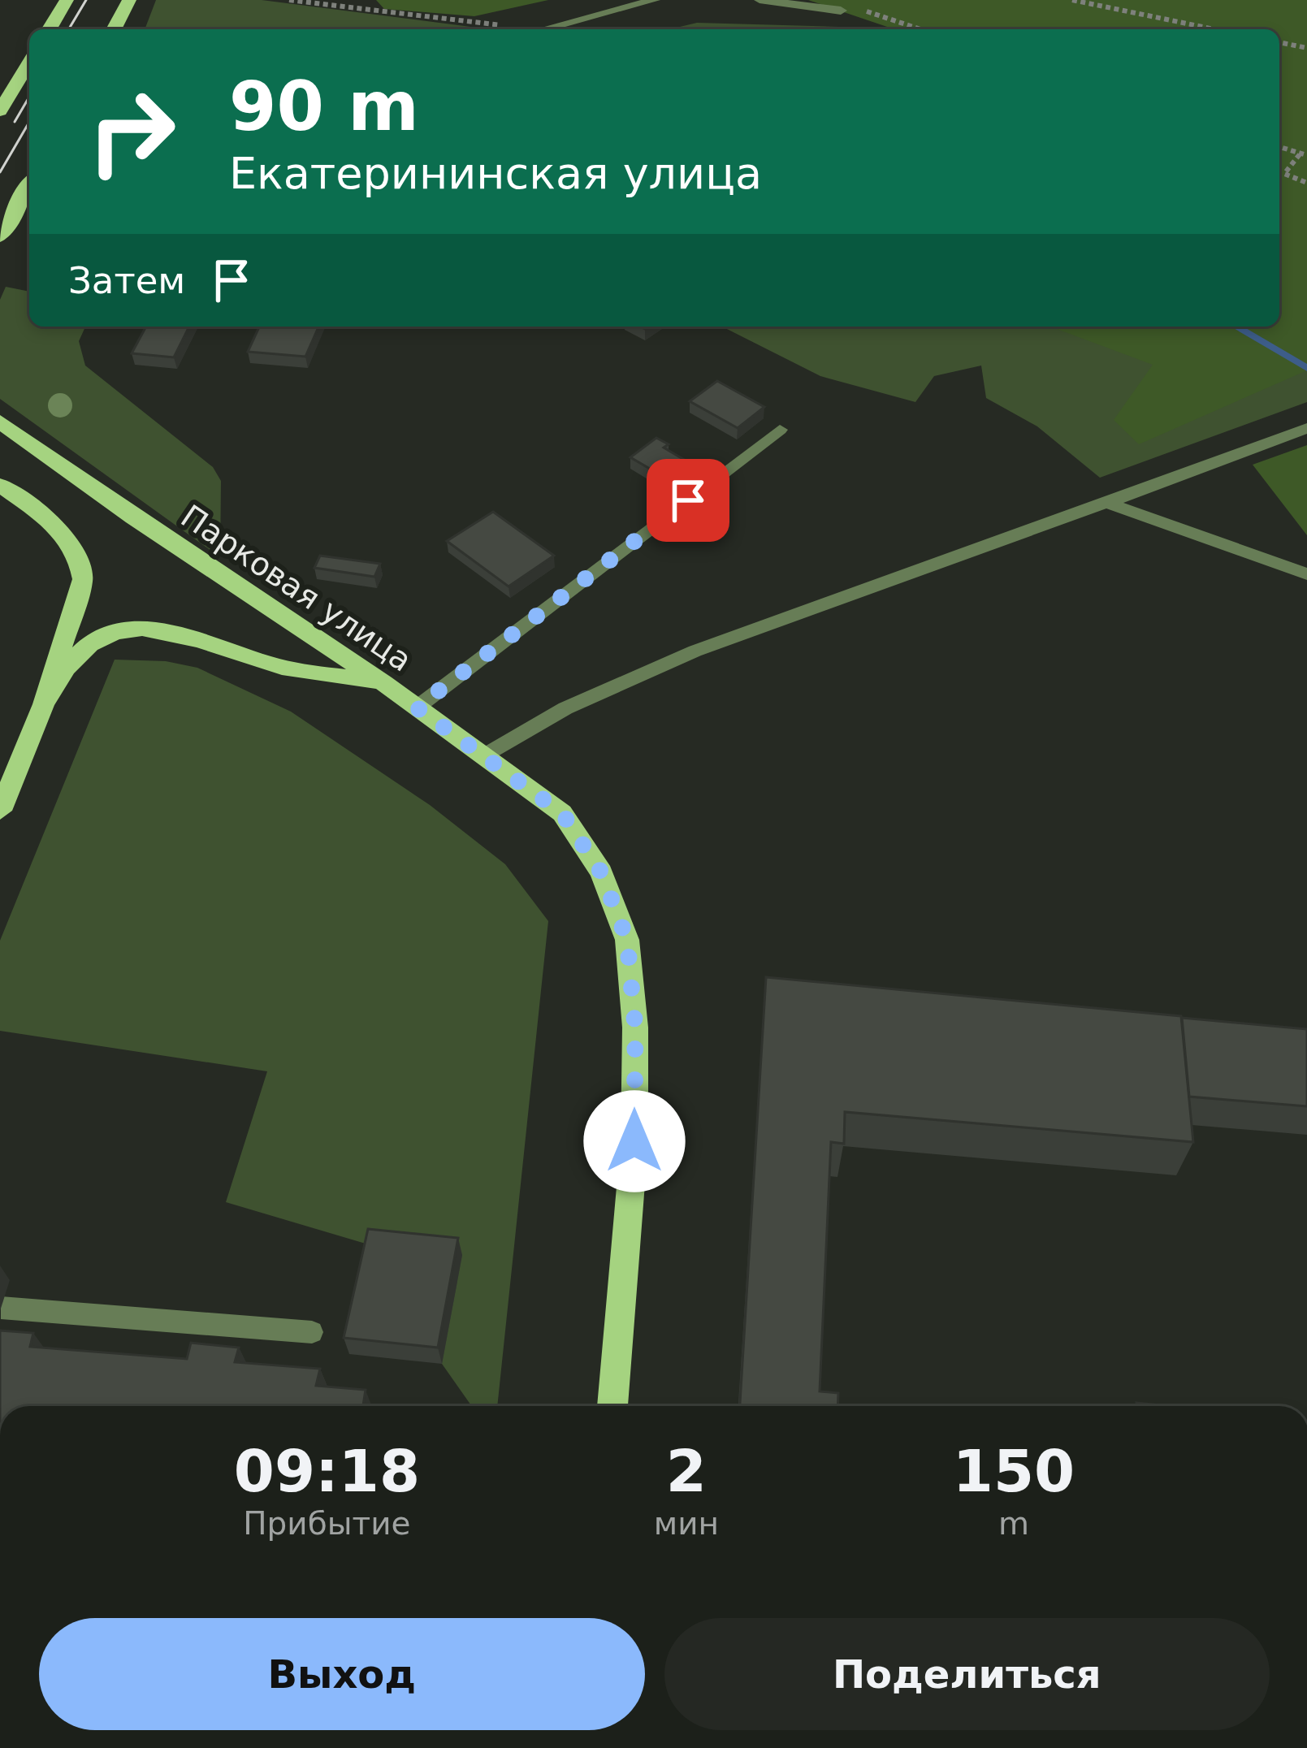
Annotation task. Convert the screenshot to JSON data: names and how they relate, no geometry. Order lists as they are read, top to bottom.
{
  "streets": {
    "main road": ["Парковая улица"]
  },
  "page": {
    "turn": ["90 m", "Екатерининская улица"],
    "then": "Затем",
    "eta": [
      "09:18",
      "Прибытие",
      "2",
      "мин",
      "150",
      "m"
    ],
    "buttons": ["Выход", "Поделиться"]
  }
}
